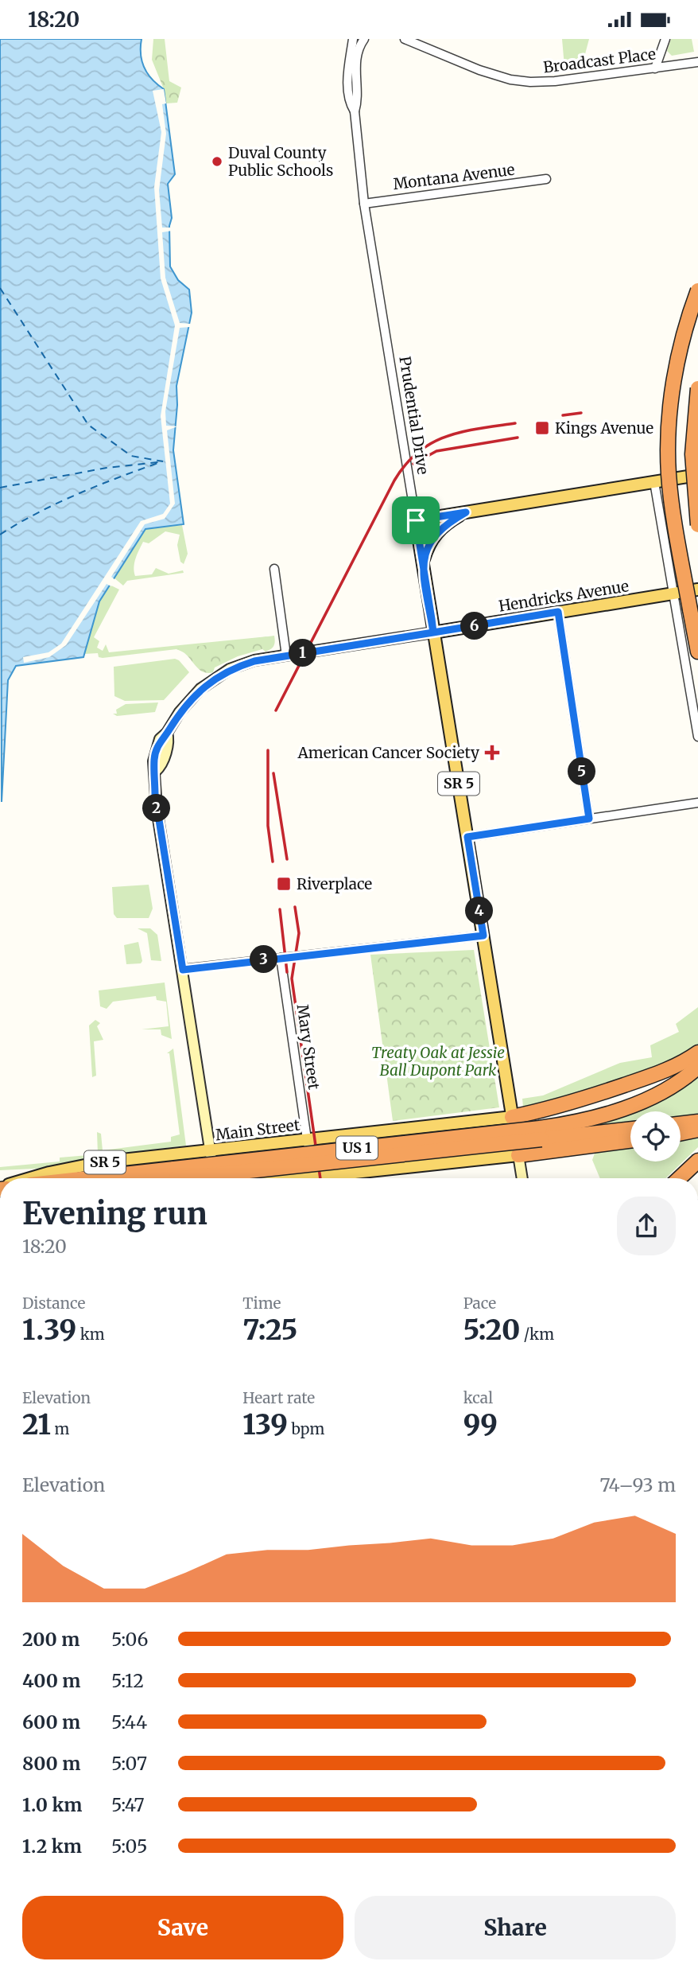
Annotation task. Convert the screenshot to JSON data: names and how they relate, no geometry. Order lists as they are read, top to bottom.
{
  "streets": {
    "highway": ["US 1"],
    "main road": [
      "Prudential Drive",
      "Hendricks Avenue",
      "SR 5",
      "Mary Street",
      "Main Street"
    ],
    "street": ["Broadcast Place", "Montana Avenue"]
  },
  "crossings": [
    ["Montana Avenue", "Prudential Drive"],
    ["Prudential Drive", "Hendricks Avenue"],
    ["Prudential Drive", "Main Street"],
    ["Mary Street", "Main Street"],
    ["Main Street", "US 1"]
  ],
  "parks": ["Treaty Oak at Jessie Ball Dupont Park"],
  "places": {
    "other": ["Duval County Public Schools"],
    "transit": ["Kings Avenue", "Riverplace"],
    "health": ["American Cancer Society"]
  },
  "page": {
    "status": "18:20",
    "pins": [
      "6",
      "1",
      "5",
      "2",
      "4",
      "3"
    ],
    "heading": ["Evening run", "18:20"],
    "stats": [
      ["Distance", "1.39 km"],
      ["Time", "7:25"],
      ["Pace", "5:20 /km"],
      ["Elevation", "21 m"],
      ["Heart rate", "139 bpm"],
      ["kcal", "99"]
    ],
    "chart": ["Elevation", "74–93 m"],
    "list": [
      {
        "name": "200 m",
        "note": "5:06"
      },
      {
        "name": "400 m",
        "note": "5:12"
      },
      {
        "name": "600 m",
        "note": "5:44"
      },
      {
        "name": "800 m",
        "note": "5:07"
      },
      {
        "name": "1.0 km",
        "note": "5:47"
      },
      {
        "name": "1.2 km",
        "note": "5:05"
      }
    ],
    "buttons": ["Save", "Share"]
  }
}
